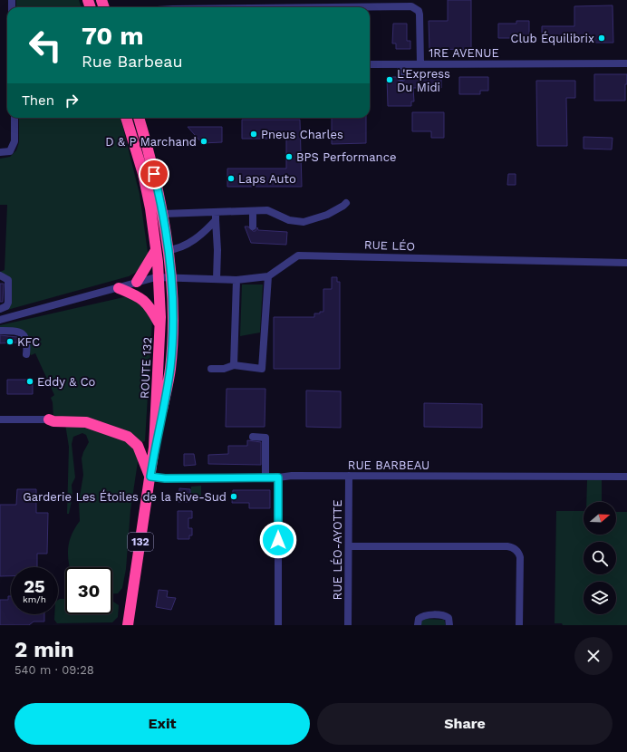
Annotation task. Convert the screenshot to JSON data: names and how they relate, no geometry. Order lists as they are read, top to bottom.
{
  "streets": {
    "highway": ["ROUTE 132", "132"],
    "street": [
      "1RE AVENUE",
      "RUE LÉO",
      "RUE BARBEAU",
      "RUE LÉO-AYOTTE"
    ]
  },
  "crossings": [
    ["RUE LÉO", "ROUTE 132"],
    ["ROUTE 132", "RUE BARBEAU"],
    ["RUE BARBEAU", "RUE LÉO-AYOTTE"]
  ],
  "places": [
    "Club Équilibrix",
    "L'Express Du Midi",
    "Pneus Charles",
    "D & P Marchand",
    "BPS Performance",
    "Laps Auto",
    "KFC",
    "Eddy & Co",
    "Garderie Les Étoiles de la Rive-Sud"
  ],
  "north": "right",
  "page": {
    "turn": ["70 m", "Rue Barbeau"],
    "then": "Then",
    "speed": "25 km/h",
    "limit": "30",
    "heading": ["2 min", "540 m · 09:28"],
    "buttons": ["Exit", "Share"]
  }
}
